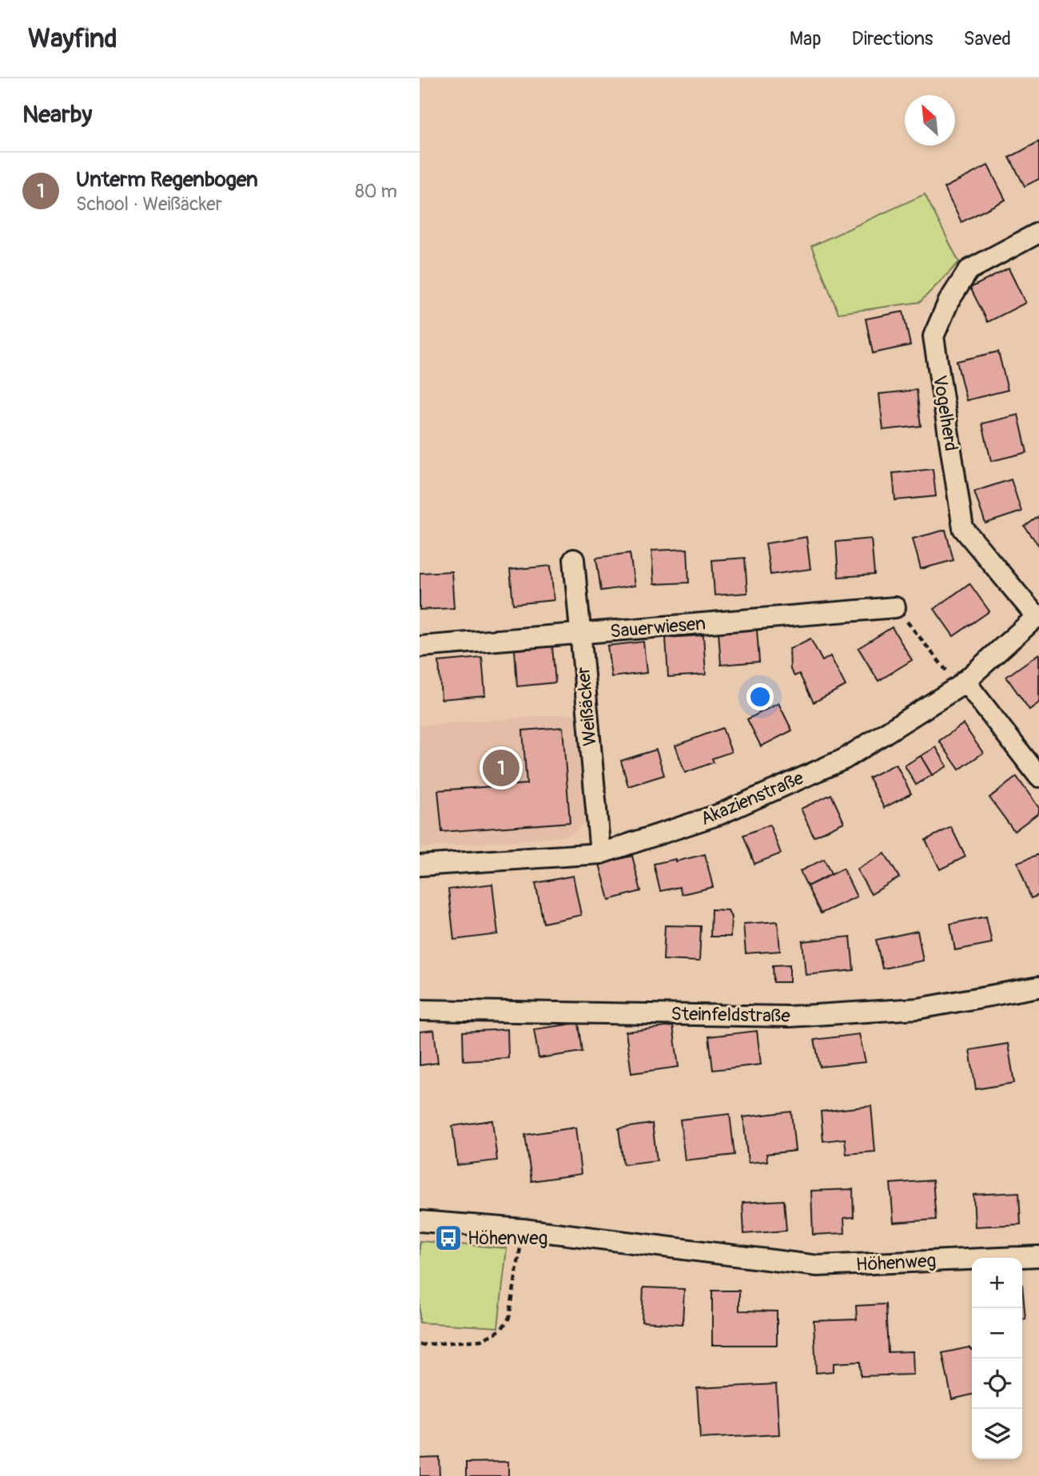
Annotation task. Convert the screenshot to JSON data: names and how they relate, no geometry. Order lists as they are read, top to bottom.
{
  "streets": {
    "street": [
      "Vogelherd",
      "Sauerwiesen",
      "Weißäcker",
      "Akazienstraße",
      "Steinfeldstraße",
      "Höhenweg"
    ]
  },
  "crossings": [
    ["Vogelherd", "Akazienstraße"],
    ["Sauerwiesen", "Weißäcker"],
    ["Weißäcker", "Akazienstraße"]
  ],
  "places": {
    "bus stop": ["Höhenweg"]
  },
  "north": "top left",
  "page": {
    "header": "Wayfind",
    "nav": ["Map", "Directions", "Saved"],
    "heading": "Nearby",
    "list": [
      {
        "mark": "1",
        "name": "Unterm Regenbogen",
        "note": "School · Weißäcker",
        "value": "80 m"
      }
    ],
    "pins": "1",
    "map_buttons": ["+", "−"]
  }
}
